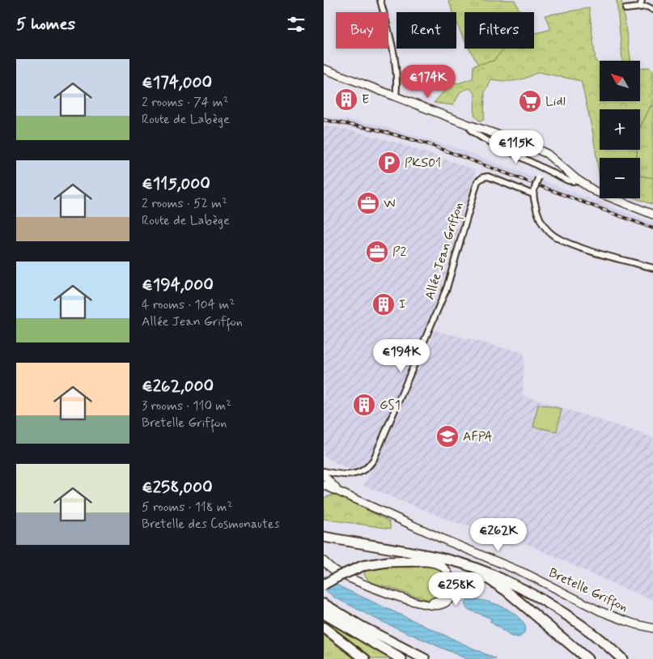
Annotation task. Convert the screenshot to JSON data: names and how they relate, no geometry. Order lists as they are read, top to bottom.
{
  "streets": {
    "main road": ["Bretelle Griffon"],
    "street": ["Allée Jean Griffon"]
  },
  "crossings": [
    ["Allée Jean Griffon", "Bretelle Griffon"]
  ],
  "places": {
    "building": ["E", "I", "GS1"],
    "supermarket": ["Lidl"],
    "parking": ["PKS01"],
    "office": ["W", "P2"],
    "school or university": ["AFPA"]
  },
  "north": "top left",
  "page": {
    "heading": "5 homes",
    "chip": ["Buy", "Rent", "Filters"],
    "list": [
      {
        "name": "€174,000",
        "note": "2 rooms · 74 m² · Route de Labège"
      },
      {
        "name": "€115,000",
        "note": "2 rooms · 52 m² · Route de Labège"
      },
      {
        "name": "€194,000",
        "note": "4 rooms · 104 m² · Allée Jean Griffon"
      },
      {
        "name": "€262,000",
        "note": "3 rooms · 110 m² · Bretelle Griffon"
      },
      {
        "name": "€258,000",
        "note": "5 rooms · 118 m² · Bretelle des Cosmonautes"
      }
    ],
    "map_buttons": ["+", "−"],
    "price": [
      "€174K",
      "€115K",
      "€194K",
      "€262K",
      "€258K"
    ]
  }
}
